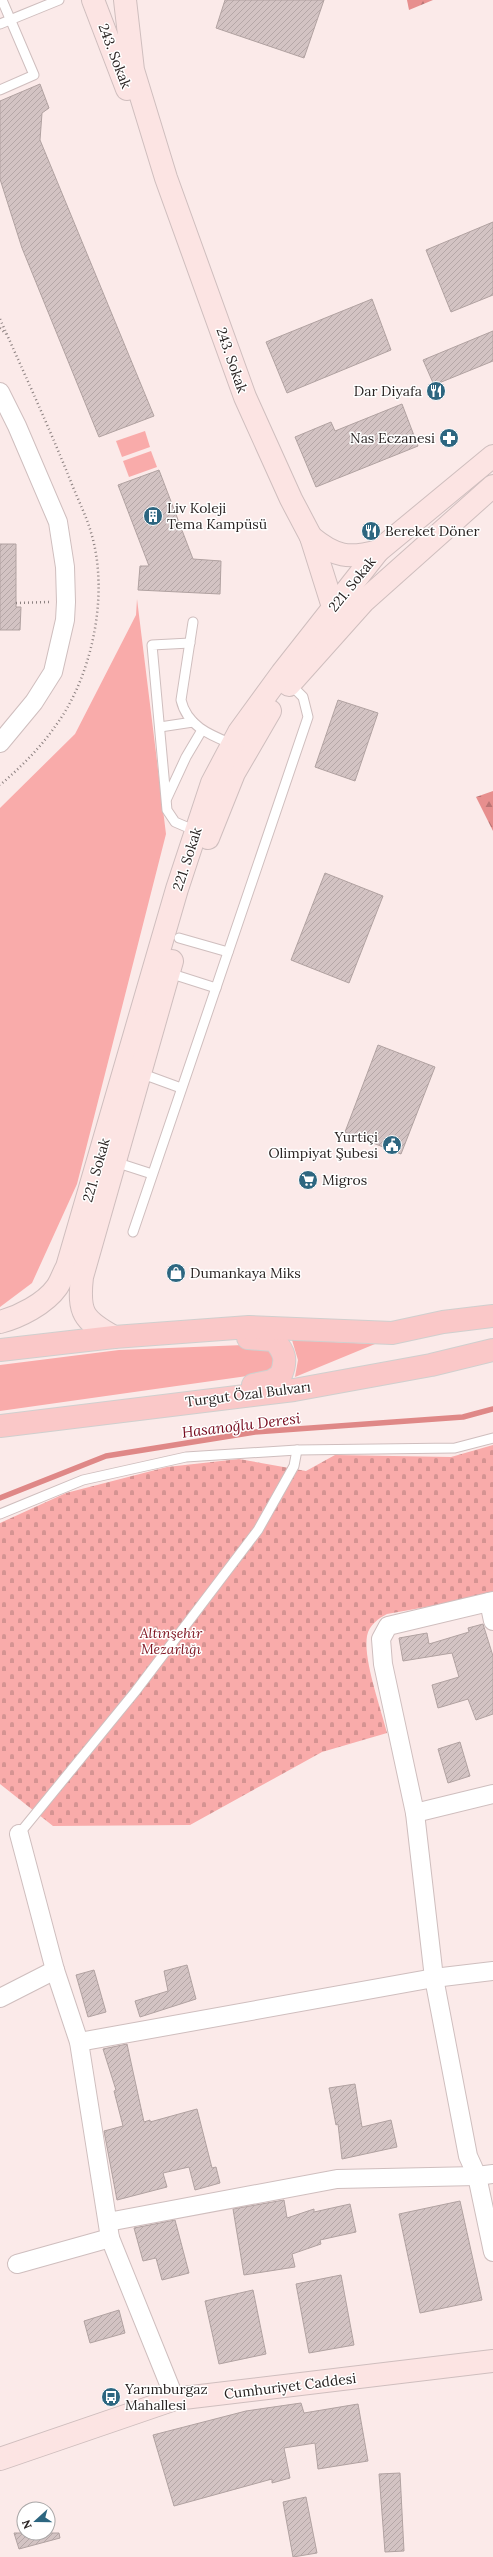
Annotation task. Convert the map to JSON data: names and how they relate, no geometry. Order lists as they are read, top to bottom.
{
  "streets": {
    "main road": ["Turgut Özal Bulvarı"],
    "street": ["243. Sokak", "221. Sokak", "Cumhuriyet Caddesi"]
  },
  "crossings": [
    ["243. Sokak", "221. Sokak"]
  ],
  "water": ["Hasanoğlu Deresi"],
  "parks": ["Altınşehir Mezarlığı"],
  "places": {
    "restaurant": ["Dar Diyafa", "Bereket Döner"],
    "pharmacy": ["Nas Eczanesi"],
    "building": ["Liv Koleji Tema Kampüsü"],
    "public building": ["Yurtiçi Olimpiyat Şubesi"],
    "supermarket": ["Migros"],
    "shop": ["Dumankaya Miks"],
    "bus stop": ["Yarımburgaz Mahallesi"]
  },
  "north": "left"
}
